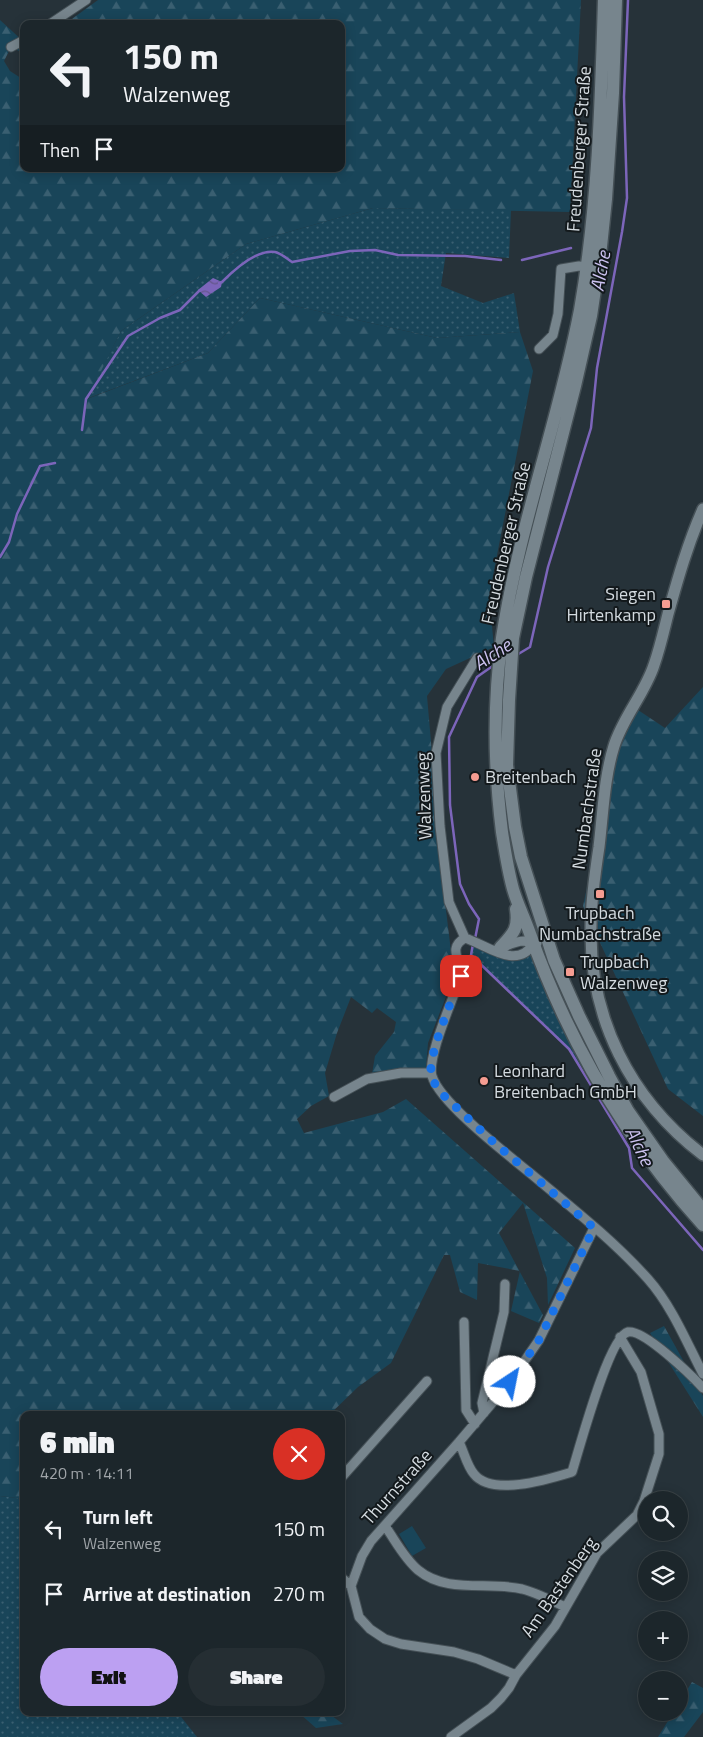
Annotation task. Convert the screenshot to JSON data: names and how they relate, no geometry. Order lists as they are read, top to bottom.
{
  "streets": {
    "main road": ["Freudenberger Straße"],
    "street": [
      "Walzenweg",
      "Numbachstraße",
      "Thurnstraße",
      "Am Bastenberg"
    ]
  },
  "water": ["Alche"],
  "places": {
    "transit": ["Siegen Hirtenkamp", "Trupbach Numbachstraße", "Trupbach Walzenweg"],
    "other": ["Breitenbach", "Leonhard Breitenbach GmbH"]
  },
  "page": {
    "turn": ["150 m", "Walzenweg"],
    "then": "Then",
    "heading": ["6 min", "420 m · 14:11"],
    "map_buttons": ["+", "−"],
    "list": [
      {
        "name": "Turn left",
        "note": "Walzenweg",
        "value": "150 m"
      },
      {
        "name": "Arrive at destination",
        "value": "270 m"
      }
    ],
    "buttons": ["Exit", "Share"]
  }
}
